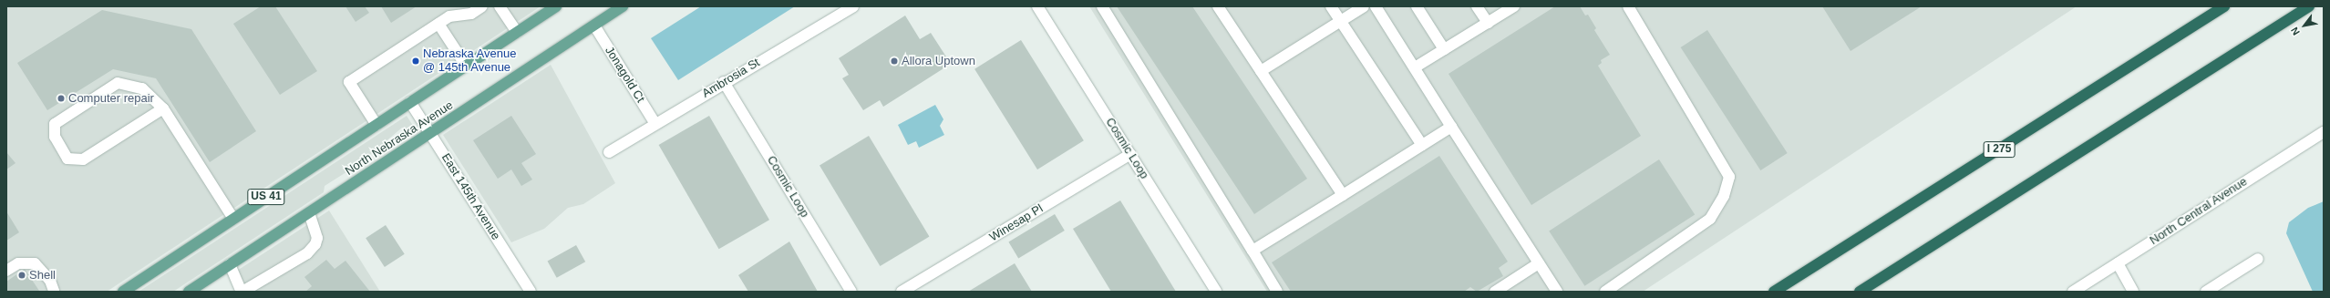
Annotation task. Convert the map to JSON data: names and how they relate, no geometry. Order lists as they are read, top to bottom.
{
  "streets": {
    "highway": ["I 275"],
    "main road": ["North Nebraska Avenue", "US 41"],
    "street": [
      "Jonagold Ct",
      "Ambrosia St",
      "Cosmic Loop",
      "East 145th Avenue",
      "North Central Avenue",
      "Winesap Pl"
    ]
  },
  "crossings": [
    ["Jonagold Ct", "Ambrosia St"],
    ["Jonagold Ct", "North Nebraska Avenue"],
    ["Ambrosia St", "Cosmic Loop"],
    ["North Nebraska Avenue", "East 145th Avenue"],
    ["Cosmic Loop", "Winesap Pl"]
  ],
  "places": [
    "Nebraska Avenue @ 145th Avenue",
    "Allora Uptown",
    "Computer repair",
    "Shell"
  ],
  "north": "bottom left"
}
